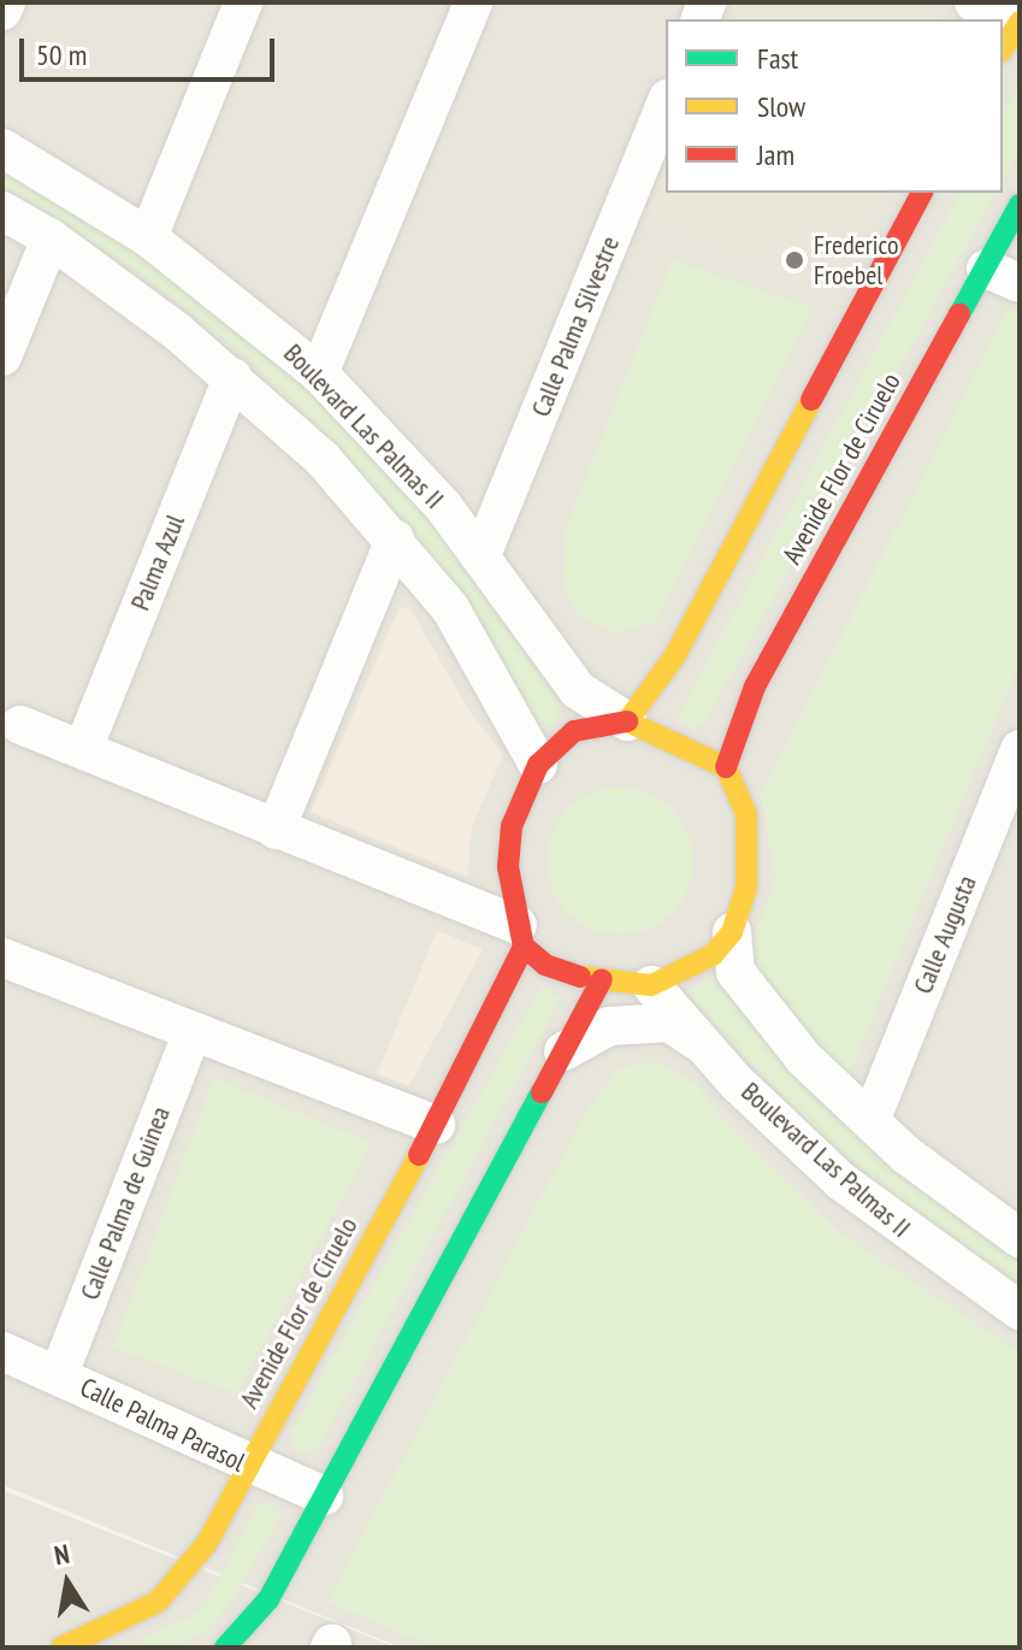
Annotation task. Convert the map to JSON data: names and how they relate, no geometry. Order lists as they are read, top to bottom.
{
  "streets": {
    "main road": ["Avenide Flor de Ciruelo"],
    "street": [
      "Calle Palma Silvestre",
      "Boulevard Las Palmas II",
      "Palma Azul",
      "Calle Augusta",
      "Calle Palma de Guinea",
      "Calle Palma Parasol"
    ]
  },
  "crossings": [
    ["Calle Palma Silvestre", "Boulevard Las Palmas II"],
    ["Boulevard Las Palmas II", "Avenide Flor de Ciruelo"],
    ["Boulevard Las Palmas II", "Palma Azul"],
    ["Avenide Flor de Ciruelo", "Calle Palma Parasol"],
    ["Calle Palma de Guinea", "Calle Palma Parasol"]
  ],
  "places": ["Frederico Froebel"],
  "legend": ["Fast", "Slow", "Jam"],
  "scale_bar": "50 m",
  "north": "top"
}
